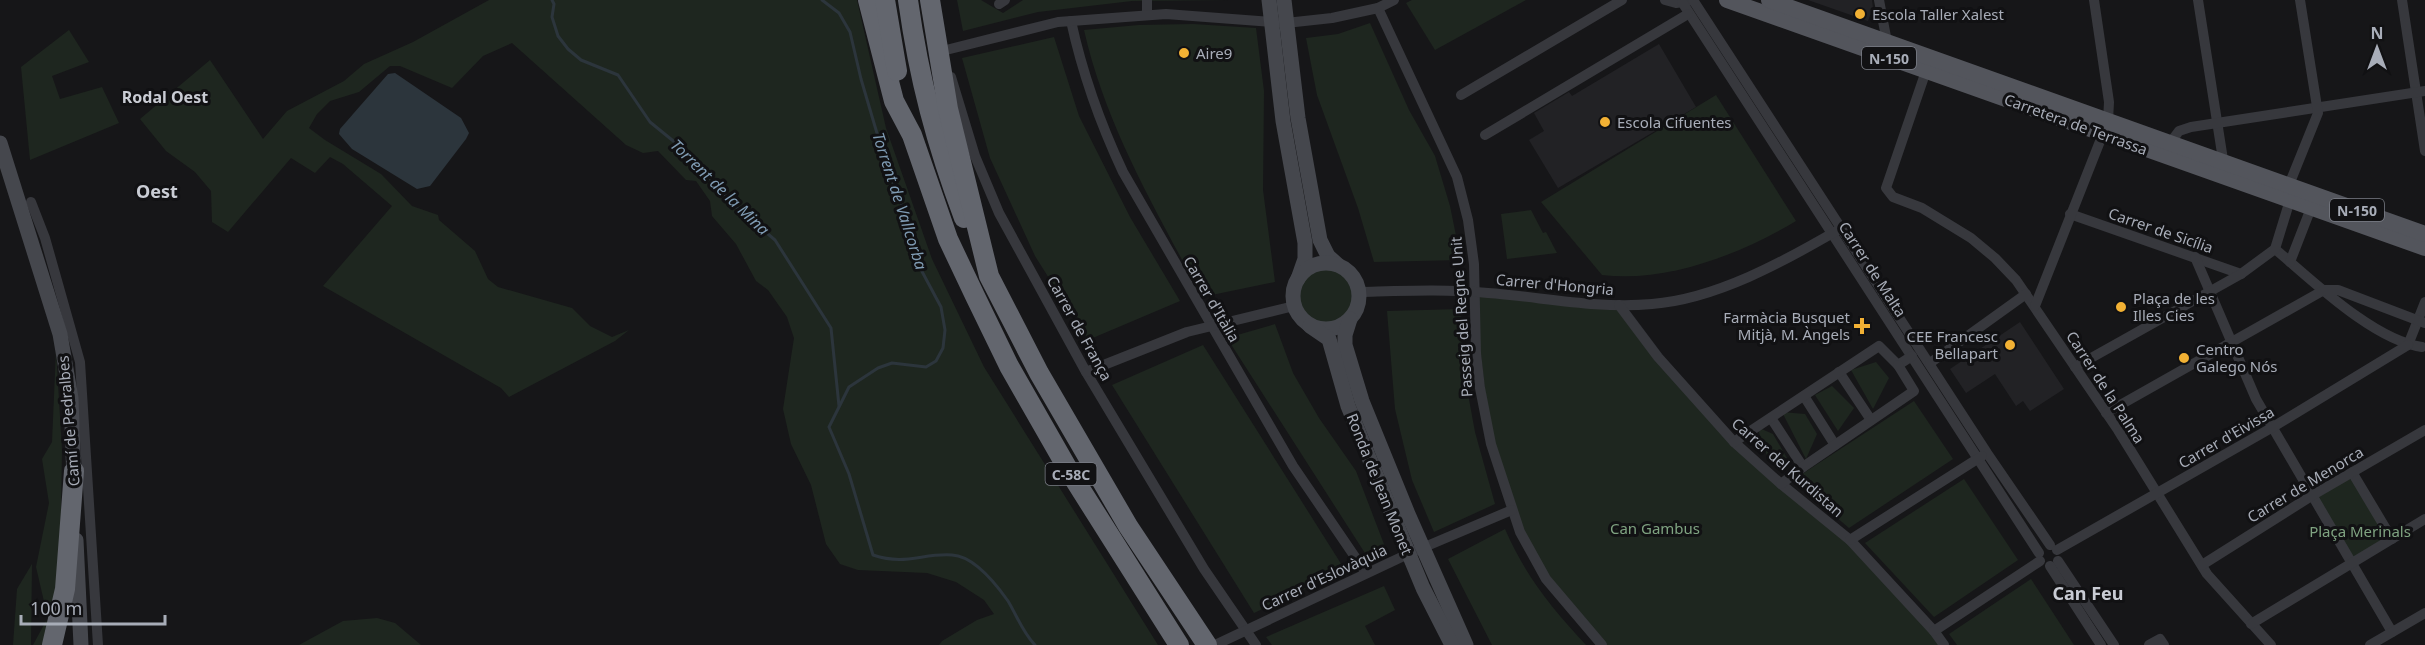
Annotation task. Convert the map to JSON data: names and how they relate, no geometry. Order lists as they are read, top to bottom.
{
  "streets": {
    "highway": ["C-58C"],
    "main road": ["N-150", "Carretera de Terrassa"],
    "street": [
      "Carrer de Sicília",
      "Carrer de Malta",
      "Carrer d'Hongria",
      "Carrer d'Itàlia",
      "Passeig del Regne Unit",
      "Carrer de França",
      "Carrer de la Palma",
      "Camí de Pedralbes",
      "Carrer d'Eivissa",
      "Carrer del Kurdistan",
      "Ronda de Jean Monet",
      "Carrer de Menorca",
      "Carrer d'Eslovàquia"
    ]
  },
  "crossings": [
    ["Carretera de Terrassa", "Carrer de la Palma"],
    ["Carrer de Malta", "Carrer d'Hongria"],
    ["Carrer de Malta", "Carrer d'Eivissa"],
    ["Carrer d'Hongria", "Passeig del Regne Unit"],
    ["Carrer d'Hongria", "Carrer del Kurdistan"],
    ["Carrer d'Hongria", "Ronda de Jean Monet"],
    ["Carrer d'Itàlia", "Carrer d'Eslovàquia"],
    ["Passeig del Regne Unit", "Carrer d'Eslovàquia"],
    ["Carrer de França", "Carrer d'Eslovàquia"],
    ["Carrer de la Palma", "Carrer d'Eivissa"],
    ["Carrer de la Palma", "Carrer de Menorca"],
    ["Carrer d'Eivissa", "Carrer del Kurdistan"],
    ["Ronda de Jean Monet", "Carrer d'Eslovàquia"]
  ],
  "districts": ["Rodal Oest", "Oest", "Can Feu"],
  "water": ["Torrent de la Mina", "Torrent de Vallcorba"],
  "parks": ["Can Gambus", "Plaça Merinals"],
  "places": {
    "other": [
      "Escola Taller Xalest",
      "Aire9",
      "Escola Cifuentes",
      "Plaça de les Illes Cies",
      "CEE Francesc Bellapart",
      "Centro Galego Nós"
    ],
    "health": ["Farmàcia Busquet Mitjà, M. Àngels"]
  },
  "scale_bar": "100 m",
  "north": "top"
}
